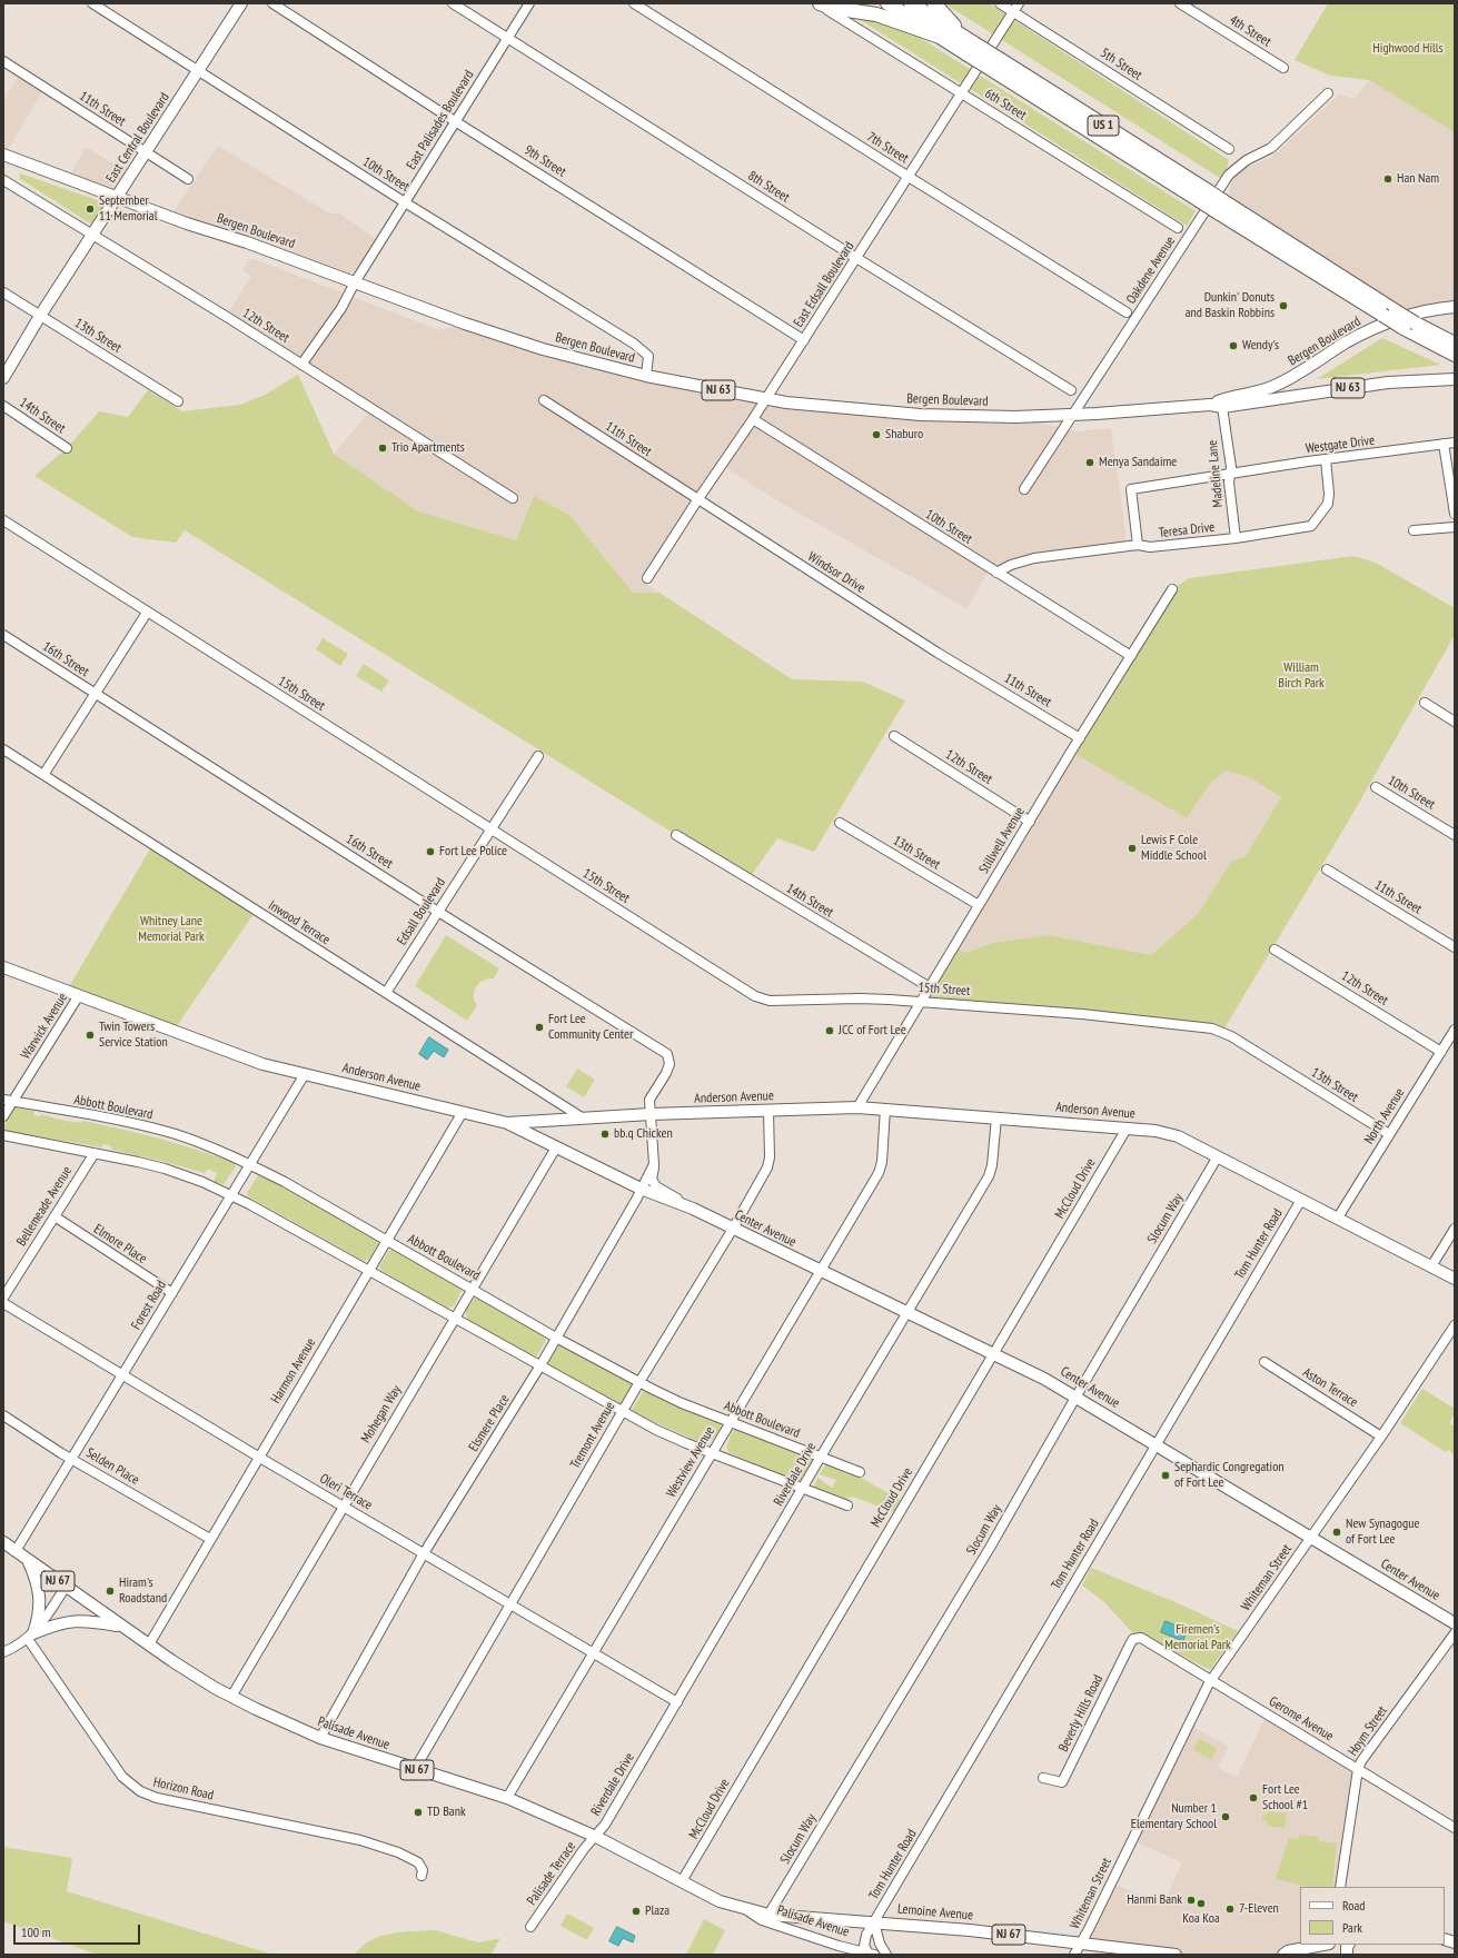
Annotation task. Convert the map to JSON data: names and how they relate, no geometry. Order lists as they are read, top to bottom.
{
  "streets": {
    "highway": ["US 1"],
    "main road": [
      "East Central Boulevard",
      "Bergen Boulevard",
      "NJ 63",
      "Anderson Avenue",
      "Center Avenue",
      "NJ 67",
      "Palisade Avenue",
      "Lemoine Avenue"
    ],
    "street": [
      "4th Street",
      "5th Street",
      "6th Street",
      "11th Street",
      "East Palisades Boulevard",
      "7th Street",
      "9th Street",
      "10th Street",
      "8th Street",
      "Oakdene Avenue",
      "East Edsall Boulevard",
      "12th Street",
      "13th Street",
      "14th Street",
      "Westgate Drive",
      "Madeline Lane",
      "Teresa Drive",
      "Windsor Drive",
      "16th Street",
      "15th Street",
      "Stillwell Avenue",
      "Edsall Boulevard",
      "Inwood Terrace",
      "Warwick Avenue",
      "Abbott Boulevard",
      "North Avenue",
      "McCloud Drive",
      "Bellemeade Avenue",
      "Slocum Way",
      "Elmore Place",
      "Tom Hunter Road",
      "Forest Road",
      "Harmon Avenue",
      "Aston Terrace",
      "Mohegan Way",
      "Elsmere Place",
      "Tremont Avenue",
      "Westview Avenue",
      "Selden Place",
      "Riverdale Drive",
      "Oleri Terrace",
      "Whiteman Street",
      "Beverly Hills Road",
      "Gerome Avenue",
      "Hoym Street",
      "Horizon Road",
      "Palisade Terrace"
    ]
  },
  "crossings": [
    ["5th Street", "East Edsall Boulevard"],
    ["6th Street", "East Edsall Boulevard"],
    ["11th Street", "East Central Boulevard"],
    ["11th Street", "East Edsall Boulevard"],
    ["11th Street", "Windsor Drive"],
    ["11th Street", "Stillwell Avenue"],
    ["East Palisades Boulevard", "9th Street"],
    ["East Palisades Boulevard", "10th Street"],
    ["East Palisades Boulevard", "8th Street"],
    ["East Palisades Boulevard", "Bergen Boulevard"],
    ["East Palisades Boulevard", "12th Street"],
    ["East Central Boulevard", "10th Street"],
    ["East Central Boulevard", "Bergen Boulevard"],
    ["East Central Boulevard", "12th Street"],
    ["East Central Boulevard", "13th Street"],
    ["7th Street", "East Edsall Boulevard"],
    ["9th Street", "East Edsall Boulevard"],
    ["10th Street", "Bergen Boulevard"],
    ["10th Street", "East Edsall Boulevard"],
    ["10th Street", "Teresa Drive"],
    ["10th Street", "Stillwell Avenue"],
    ["8th Street", "East Edsall Boulevard"],
    ["Bergen Boulevard", "Oakdene Avenue"],
    ["Bergen Boulevard", "East Edsall Boulevard"],
    ["Bergen Boulevard", "Madeline Lane"],
    ["East Edsall Boulevard", "Windsor Drive"],
    ["12th Street", "Stillwell Avenue"],
    ["12th Street", "North Avenue"],
    ["13th Street", "15th Street"],
    ["13th Street", "Stillwell Avenue"],
    ["13th Street", "North Avenue"],
    ["14th Street", "Stillwell Avenue"],
    ["Westgate Drive", "Madeline Lane"],
    ["Westgate Drive", "Teresa Drive"],
    ["Madeline Lane", "Teresa Drive"],
    ["16th Street", "Edsall Boulevard"],
    ["16th Street", "Anderson Avenue"],
    ["15th Street", "Stillwell Avenue"],
    ["15th Street", "Edsall Boulevard"],
    ["Stillwell Avenue", "Anderson Avenue"],
    ["Edsall Boulevard", "Inwood Terrace"],
    ["Inwood Terrace", "Anderson Avenue"],
    ["Warwick Avenue", "Anderson Avenue"],
    ["Warwick Avenue", "Abbott Boulevard"],
    ["Anderson Avenue", "North Avenue"],
    ["Anderson Avenue", "McCloud Drive"],
    ["Anderson Avenue", "Slocum Way"],
    ["Anderson Avenue", "Center Avenue"],
    ["Anderson Avenue", "Tom Hunter Road"],
    ["Anderson Avenue", "Forest Road"],
    ["Anderson Avenue", "Harmon Avenue"],
    ["Anderson Avenue", "Tremont Avenue"],
    ["Anderson Avenue", "Westview Avenue"],
    ["Anderson Avenue", "Riverdale Drive"],
    ["Abbott Boulevard", "Forest Road"],
    ["Abbott Boulevard", "Harmon Avenue"],
    ["Abbott Boulevard", "Mohegan Way"],
    ["Abbott Boulevard", "Elsmere Place"],
    ["Abbott Boulevard", "Tremont Avenue"],
    ["Abbott Boulevard", "Westview Avenue"],
    ["Abbott Boulevard", "Riverdale Drive"],
    ["McCloud Drive", "Center Avenue"],
    ["McCloud Drive", "Palisade Avenue"],
    ["Bellemeade Avenue", "Elmore Place"],
    ["Slocum Way", "Center Avenue"],
    ["Slocum Way", "Lemoine Avenue"],
    ["Center Avenue", "Tom Hunter Road"],
    ["Center Avenue", "Mohegan Way"],
    ["Center Avenue", "Elsmere Place"],
    ["Center Avenue", "Tremont Avenue"],
    ["Center Avenue", "Westview Avenue"],
    ["Center Avenue", "Riverdale Drive"],
    ["Center Avenue", "Whiteman Street"],
    ["Elmore Place", "Forest Road"],
    ["Tom Hunter Road", "Palisade Avenue"],
    ["Tom Hunter Road", "Lemoine Avenue"],
    ["Forest Road", "Selden Place"],
    ["Forest Road", "Oleri Terrace"],
    ["Forest Road", "Palisade Avenue"],
    ["Harmon Avenue", "Selden Place"],
    ["Harmon Avenue", "Oleri Terrace"],
    ["Harmon Avenue", "Palisade Avenue"],
    ["Aston Terrace", "Whiteman Street"],
    ["Mohegan Way", "Oleri Terrace"],
    ["Mohegan Way", "Palisade Avenue"],
    ["Elsmere Place", "Oleri Terrace"],
    ["Elsmere Place", "Palisade Avenue"],
    ["Tremont Avenue", "Oleri Terrace"],
    ["Tremont Avenue", "Palisade Avenue"],
    ["Westview Avenue", "Oleri Terrace"],
    ["Westview Avenue", "Palisade Avenue"],
    ["Riverdale Drive", "Oleri Terrace"],
    ["Riverdale Drive", "Palisade Avenue"],
    ["Riverdale Drive", "Palisade Terrace"],
    ["Whiteman Street", "Gerome Avenue"],
    ["Whiteman Street", "Lemoine Avenue"],
    ["Beverly Hills Road", "Gerome Avenue"],
    ["Gerome Avenue", "Hoym Street"],
    ["Palisade Avenue", "Palisade Terrace"],
    ["Palisade Avenue", "Lemoine Avenue"]
  ],
  "parks": [
    "Highwood Hills",
    "William Birch Park",
    "Whitney Lane Memorial Park",
    "Firemen's Memorial Park"
  ],
  "places": [
    "Han Nam",
    "September 11 Memorial",
    "Dunkin' Donuts and Baskin Robbins",
    "Wendy's",
    "Shaburo",
    "Trio Apartments",
    "Menya Sandaime",
    "Lewis F Cole Middle School",
    "Fort Lee Police",
    "Fort Lee Community Center",
    "JCC of Fort Lee",
    "Twin Towers Service Station",
    "bb.q Chicken",
    "Sephardic Congregation of Fort Lee",
    "New Synagogue of Fort Lee",
    "Hiram's Roadstand",
    "Fort Lee School #1",
    "TD Bank",
    "Number 1 Elementary School",
    "Hanmi Bank",
    "Koa Koa",
    "7-Eleven",
    "Plaza"
  ],
  "legend": ["Road", "Park"],
  "scale_bar": "100 m"
}
